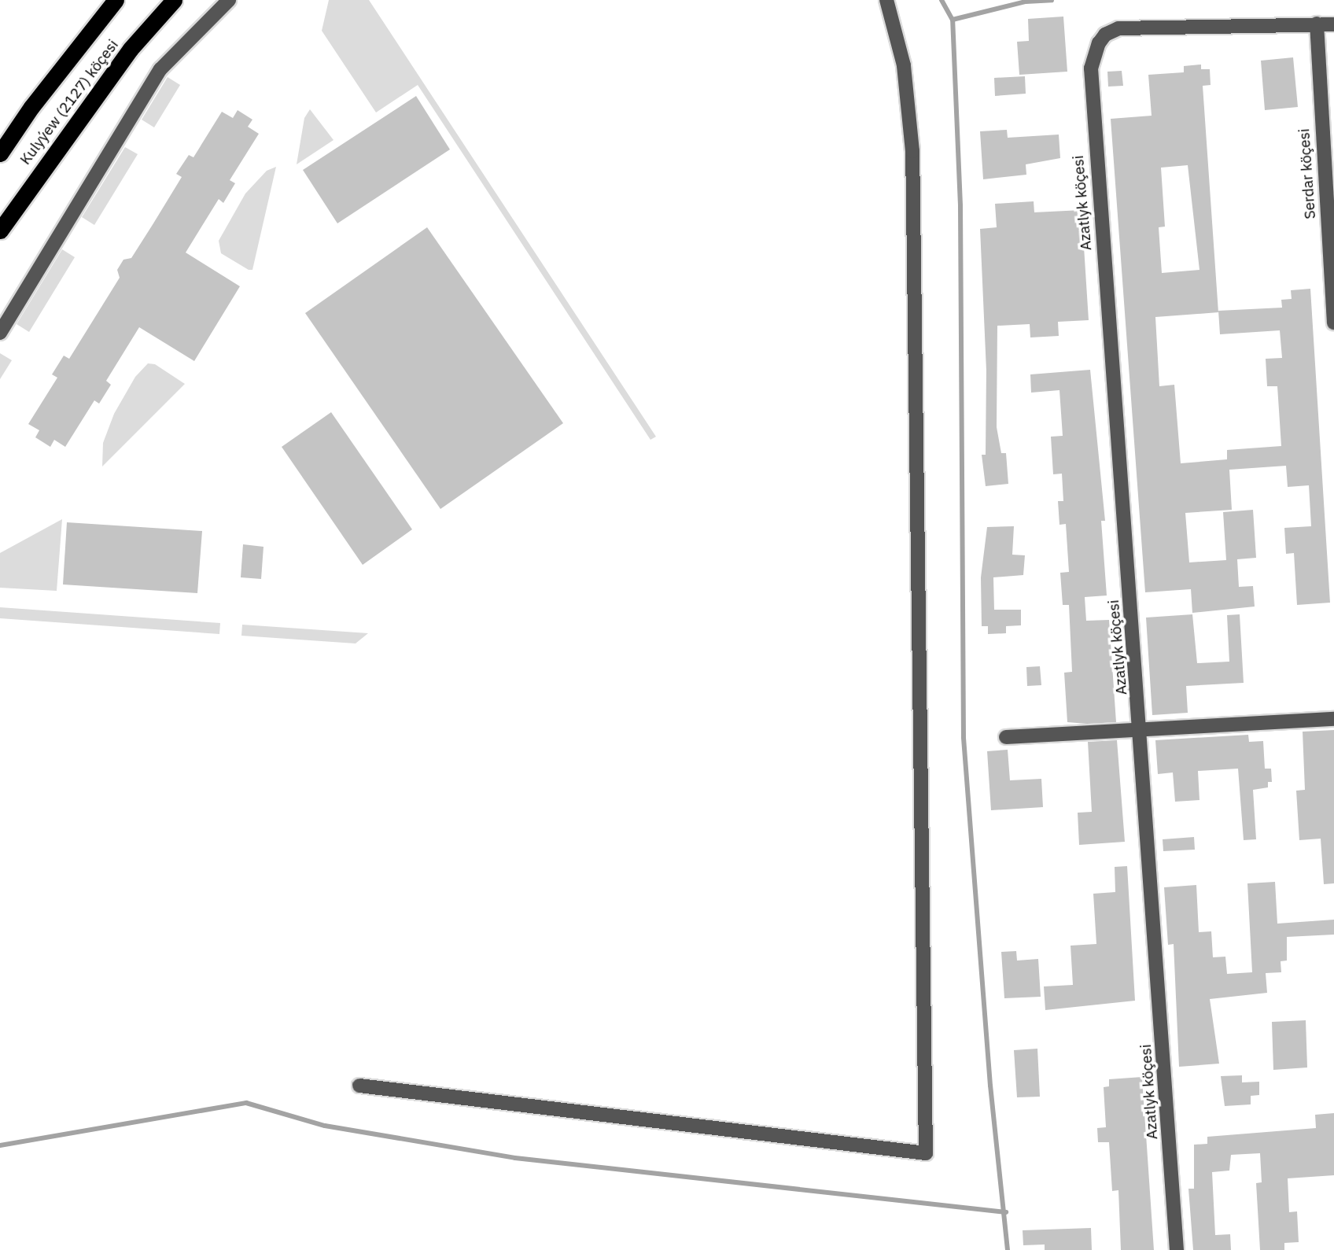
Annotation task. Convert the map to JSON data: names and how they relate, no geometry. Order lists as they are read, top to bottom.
{
  "streets": {
    "highway": ["Kulyýew (2127) köçesi"],
    "street": ["Serdar köçesi", "Azatlyk köçesi"]
  },
  "crossings": [
    ["Serdar köçesi", "Azatlyk köçesi"]
  ]
}
